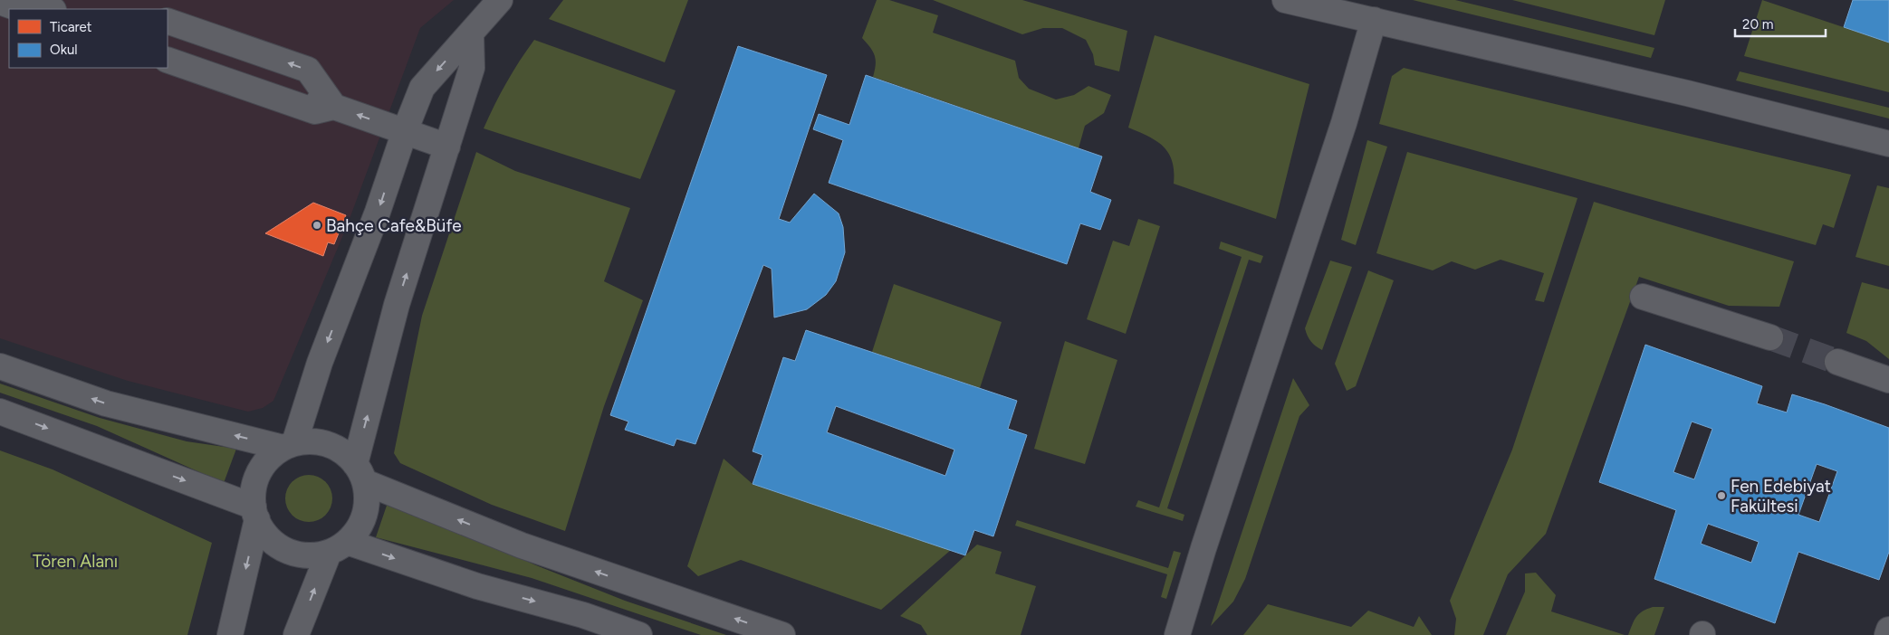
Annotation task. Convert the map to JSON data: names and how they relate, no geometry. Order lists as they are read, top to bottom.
{
  "parks": ["Tören Alanı"],
  "places": ["Bahçe Cafe&Büfe", "Fen Edebiyat Fakültesi"],
  "legend": ["Ticaret", "Okul"],
  "scale_bar": "20 m"
}
